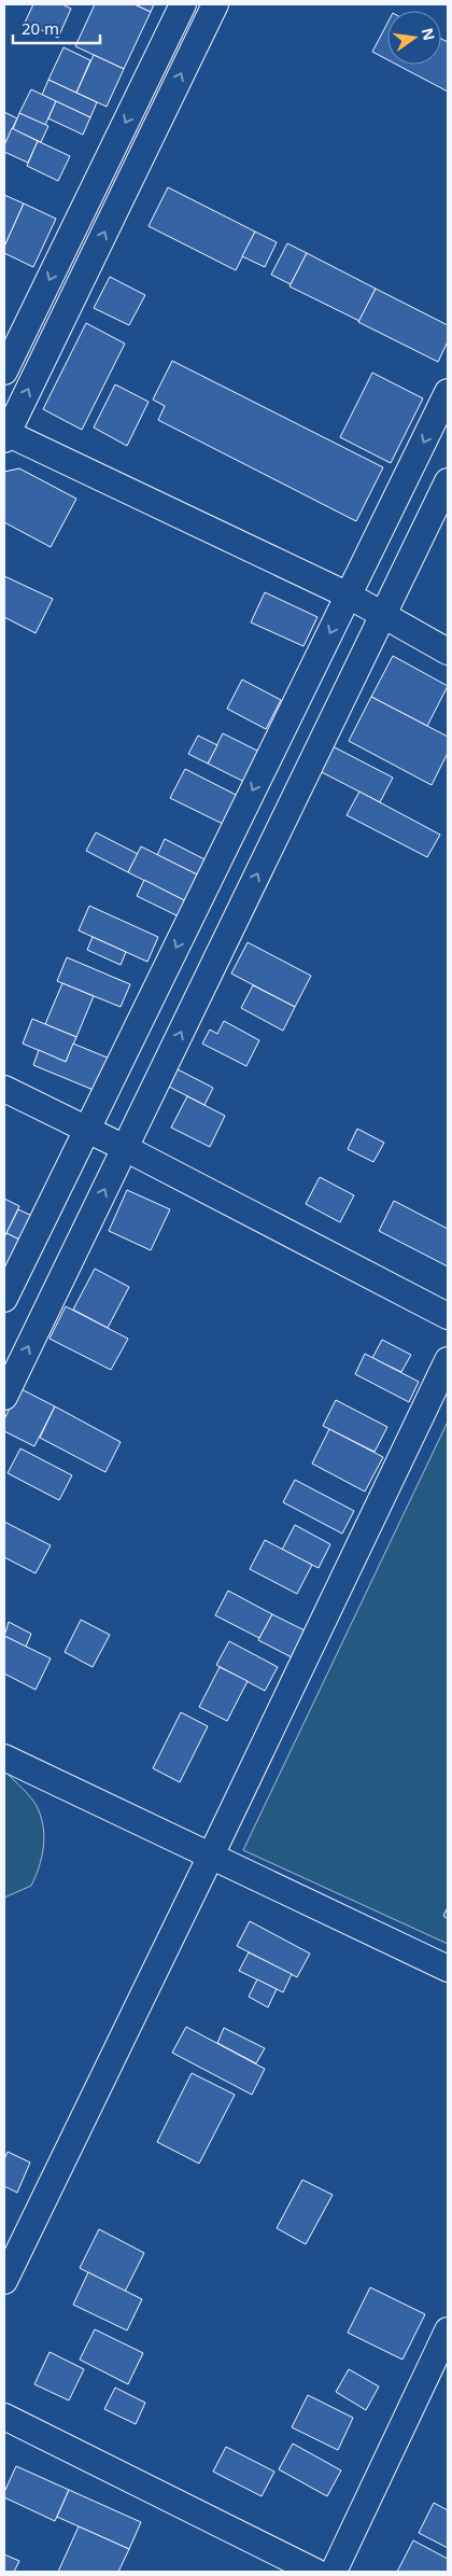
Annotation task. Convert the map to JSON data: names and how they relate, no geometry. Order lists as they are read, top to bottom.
{
  "scale_bar": "20 m",
  "north": "right"
}
